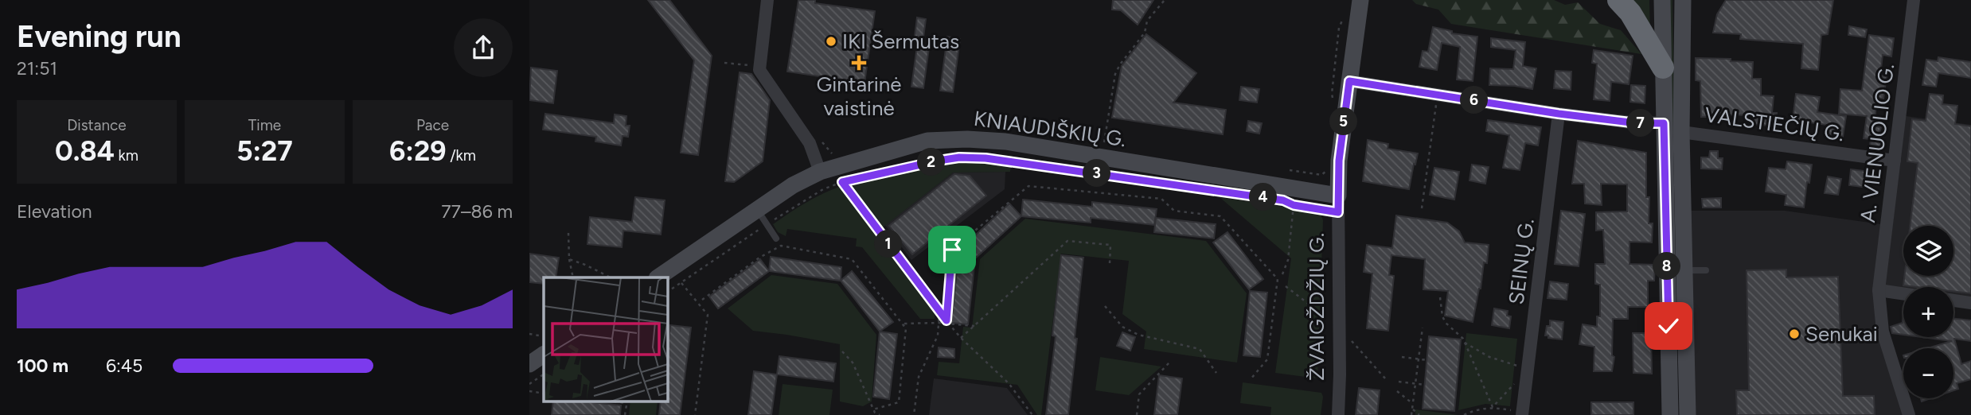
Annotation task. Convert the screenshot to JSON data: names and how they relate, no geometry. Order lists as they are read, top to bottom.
{
  "streets": {
    "main road": ["KNIAUDIŠKIŲ G.", "ŽVAIGŽDŽIŲ G."],
    "street": ["VALSTIEČIŲ G.", "A. VIENUOLIO G.", "SEINŲ G."]
  },
  "crossings": [
    ["VALSTIEČIŲ G.", "A. VIENUOLIO G."],
    ["KNIAUDIŠKIŲ G.", "ŽVAIGŽDŽIŲ G."]
  ],
  "places": {
    "other": ["IKI Šermutas", "Senukai"],
    "health": ["Gintarinė vaistinė"]
  },
  "page": {
    "heading": ["Evening run", "21:51"],
    "pins": [
      "6",
      "5",
      "7",
      "2",
      "3",
      "4",
      "1",
      "8"
    ],
    "stats": [
      ["Distance", "0.84 km"],
      ["Time", "5:27"],
      ["Pace", "6:29 /km"]
    ],
    "chart": ["Elevation", "77–86 m"],
    "map_buttons": ["+", "−"],
    "list": [
      {
        "name": "100 m",
        "note": "6:45"
      }
    ]
  }
}
